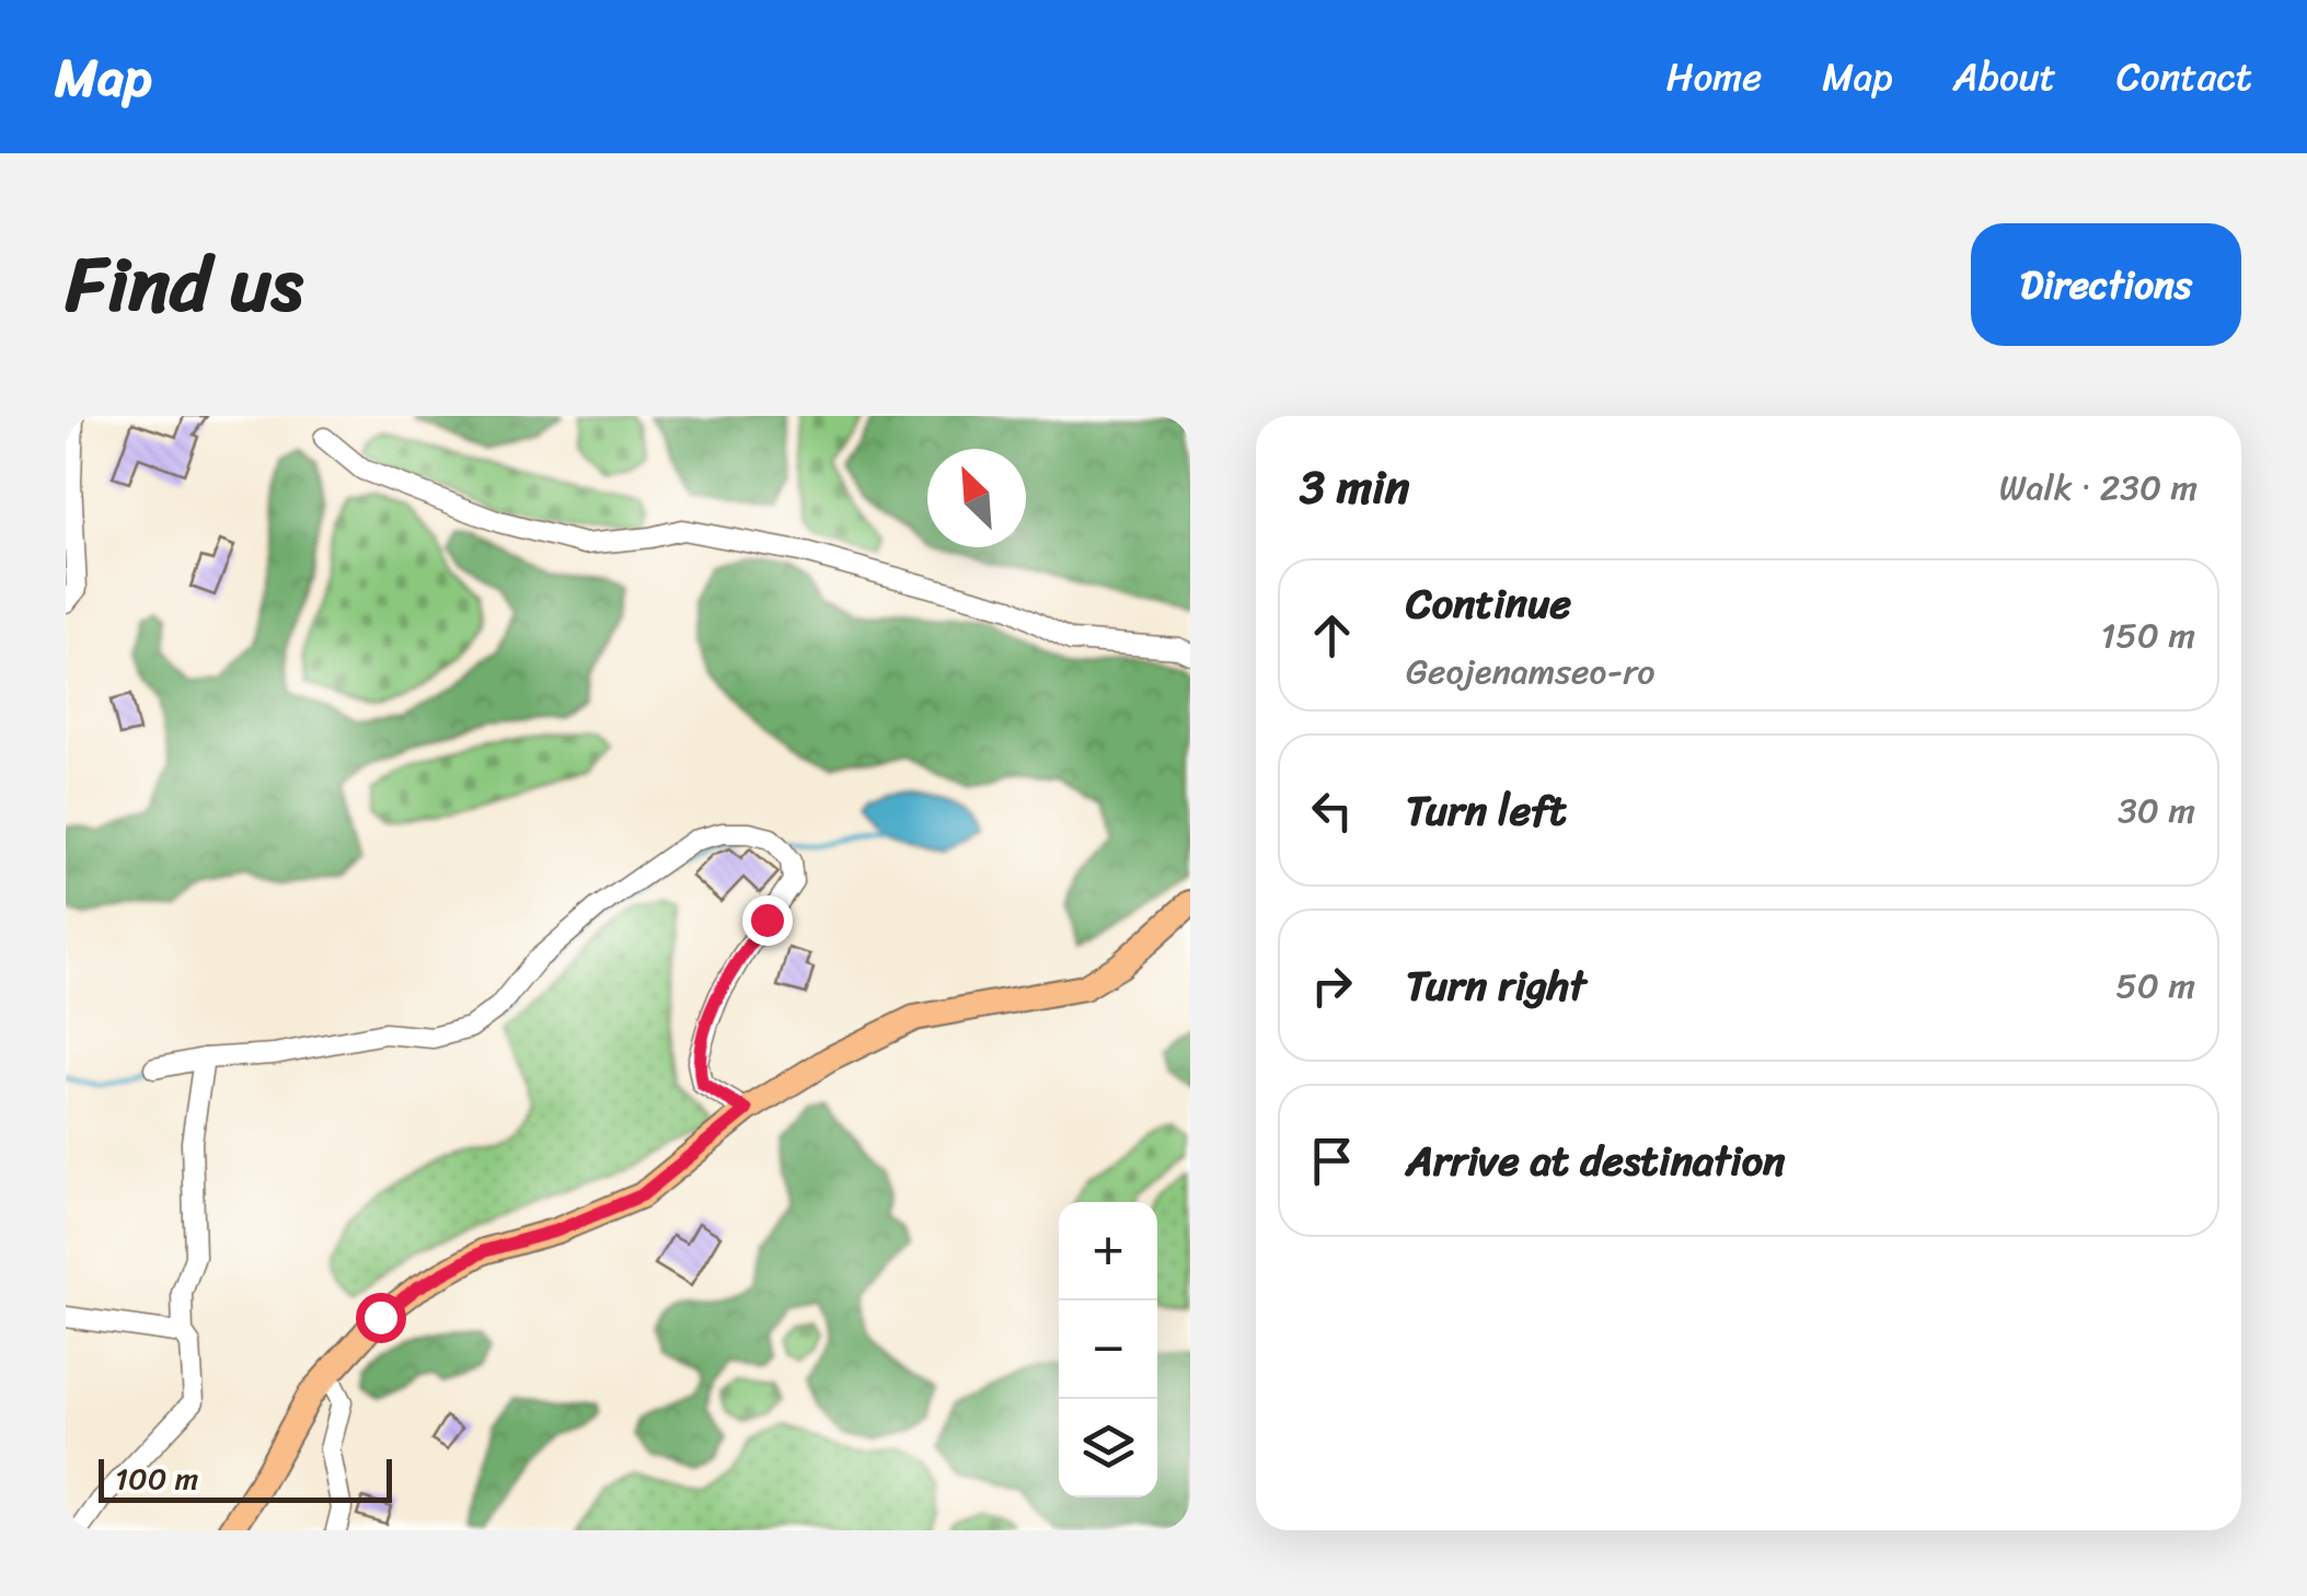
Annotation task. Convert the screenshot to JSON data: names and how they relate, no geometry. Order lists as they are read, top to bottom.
{
  "scale_bar": "100 m",
  "north": "top left",
  "page": {
    "header": "Map",
    "nav": [
      "Home",
      "Map",
      "About",
      "Contact"
    ],
    "title": "Find us",
    "buttons": "Directions",
    "heading": ["3 min", "Walk · 230 m"],
    "list": [
      ["Continue", "Geojenamseo-ro", "150 m"],
      ["Turn left", "30 m"],
      ["Turn right", "50 m"],
      "Arrive at destination"
    ],
    "map_buttons": ["+", "−"],
    "scale": "100 m"
  }
}
